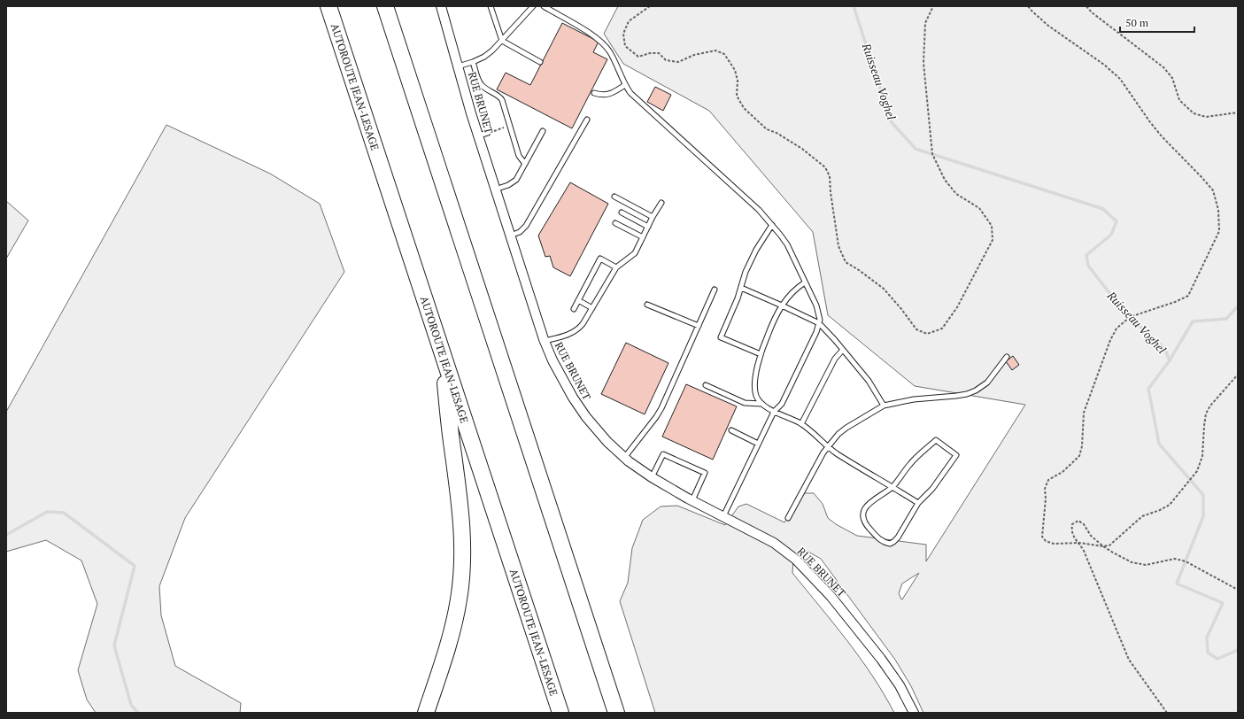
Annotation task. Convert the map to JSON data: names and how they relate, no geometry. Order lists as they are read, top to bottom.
{
  "streets": {
    "highway": ["AUTOROUTE JEAN-LESAGE"],
    "street": ["RUE BRUNET"]
  },
  "water": ["Ruisseau Voghel"],
  "scale_bar": "50 m"
}
